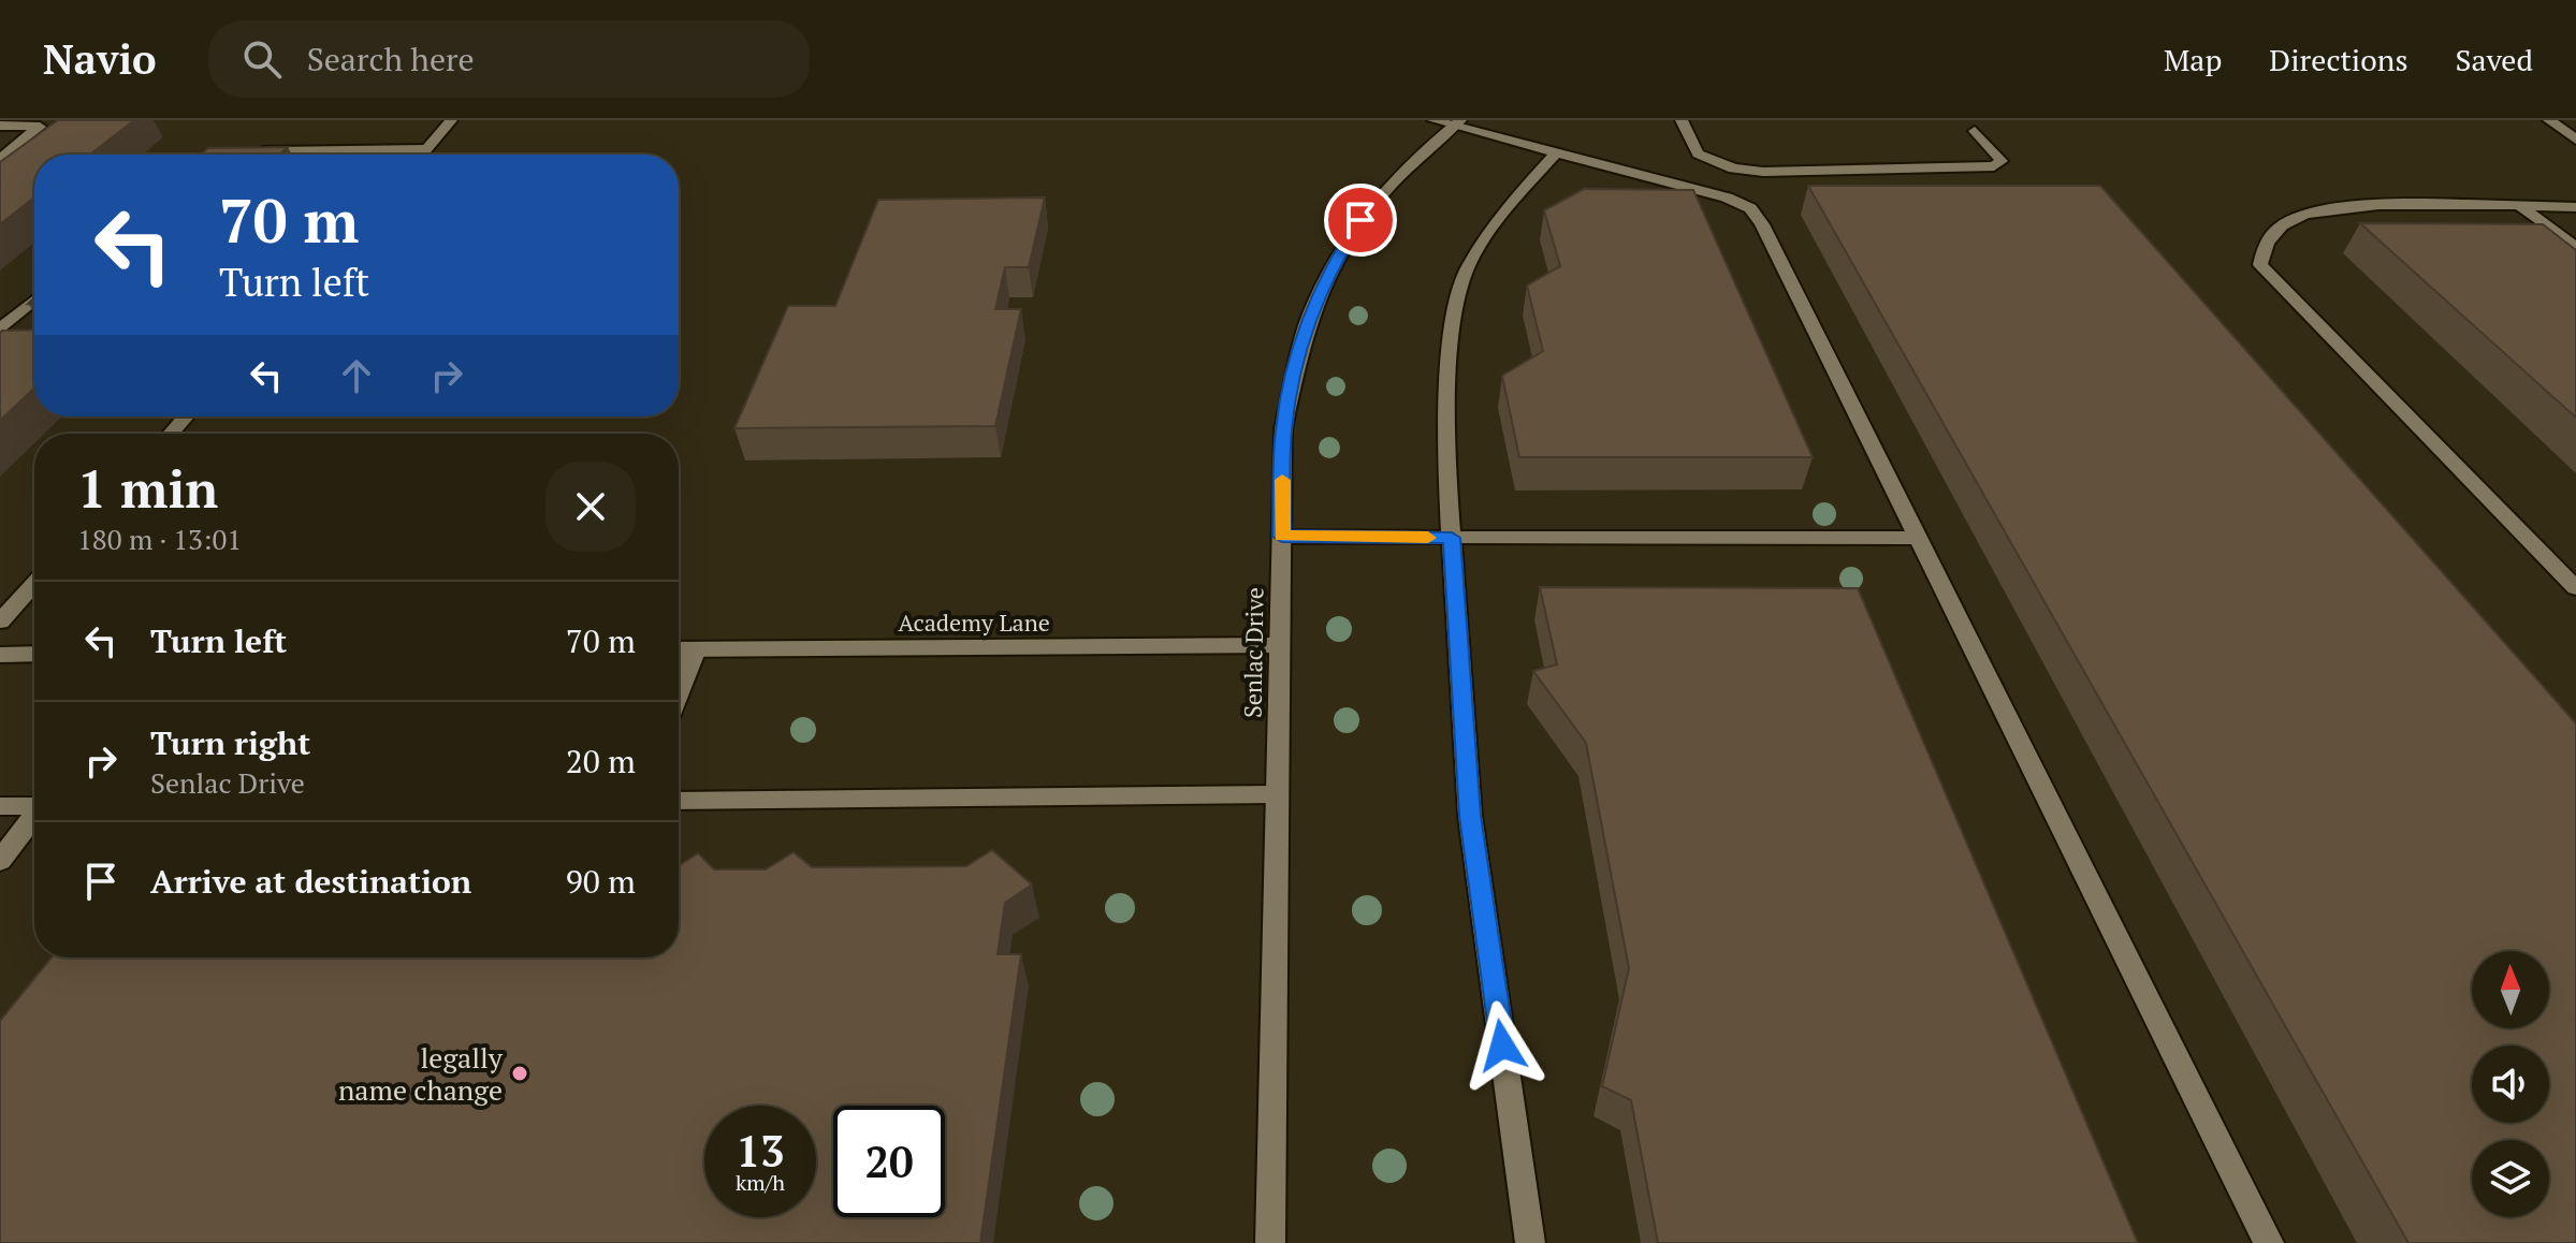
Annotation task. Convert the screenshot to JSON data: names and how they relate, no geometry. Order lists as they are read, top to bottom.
{
  "streets": {
    "street": ["Academy Lane", "Senlac Drive"]
  },
  "crossings": [
    ["Academy Lane", "Senlac Drive"]
  ],
  "places": ["legally name change"],
  "north": "top",
  "page": {
    "header": "Navio",
    "search": "Search here",
    "nav": ["Map", "Directions", "Saved"],
    "turn": ["70 m", "Turn left"],
    "heading": ["1 min", "180 m · 13:01"],
    "list": [
      {
        "name": "Turn left",
        "value": "70 m"
      },
      {
        "name": "Turn right",
        "note": "Senlac Drive",
        "value": "20 m"
      },
      {
        "name": "Arrive at destination",
        "value": "90 m"
      }
    ],
    "speed": "13 km/h",
    "limit": "20"
  }
}
